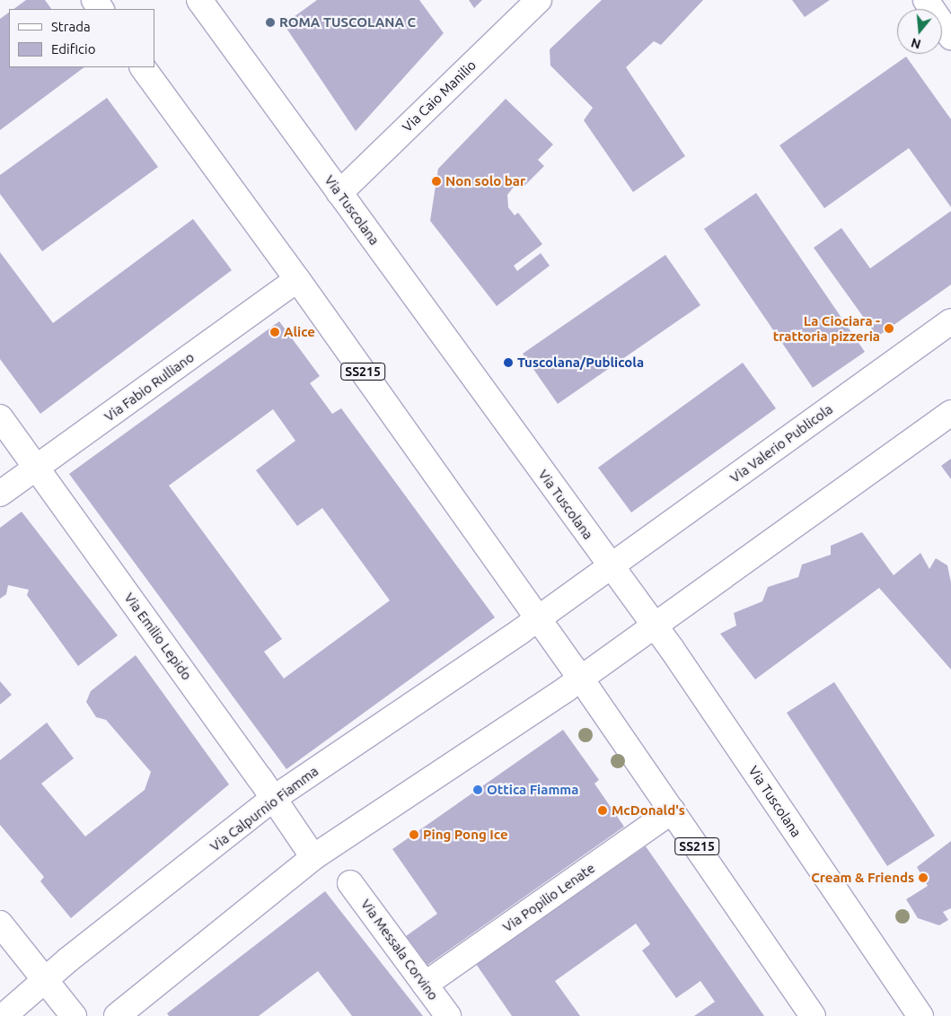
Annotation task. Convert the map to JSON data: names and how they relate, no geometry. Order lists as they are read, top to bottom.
{
  "streets": {
    "street": [
      "Via Caio Manilio",
      "Via Tuscolana",
      "SS215",
      "Via Fabio Rulliano",
      "Via Valerio Publicola",
      "Via Emilio Lepido",
      "Via Calpurnio Fiamma",
      "Via Popilio Lenate",
      "Via Messala Corvino"
    ]
  },
  "crossings": [
    ["Via Caio Manilio", "Via Tuscolana"],
    ["Via Tuscolana", "Via Valerio Publicola"],
    ["SS215", "Via Fabio Rulliano"],
    ["SS215", "Via Valerio Publicola"],
    ["SS215", "Via Calpurnio Fiamma"],
    ["SS215", "Via Popilio Lenate"],
    ["Via Fabio Rulliano", "Via Emilio Lepido"],
    ["Via Valerio Publicola", "Via Calpurnio Fiamma"],
    ["Via Emilio Lepido", "Via Calpurnio Fiamma"],
    ["Via Popilio Lenate", "Via Messala Corvino"]
  ],
  "places": [
    "ROMA TUSCOLANA C",
    "Non solo bar",
    "La Ciociara - trattoria pizzeria",
    "Alice",
    "Tuscolana/Publicola",
    "Ottica Fiamma",
    "McDonald's",
    "Ping Pong Ice",
    "Cream & Friends"
  ],
  "legend": ["Strada", "Edificio"],
  "north": "bottom"
}
